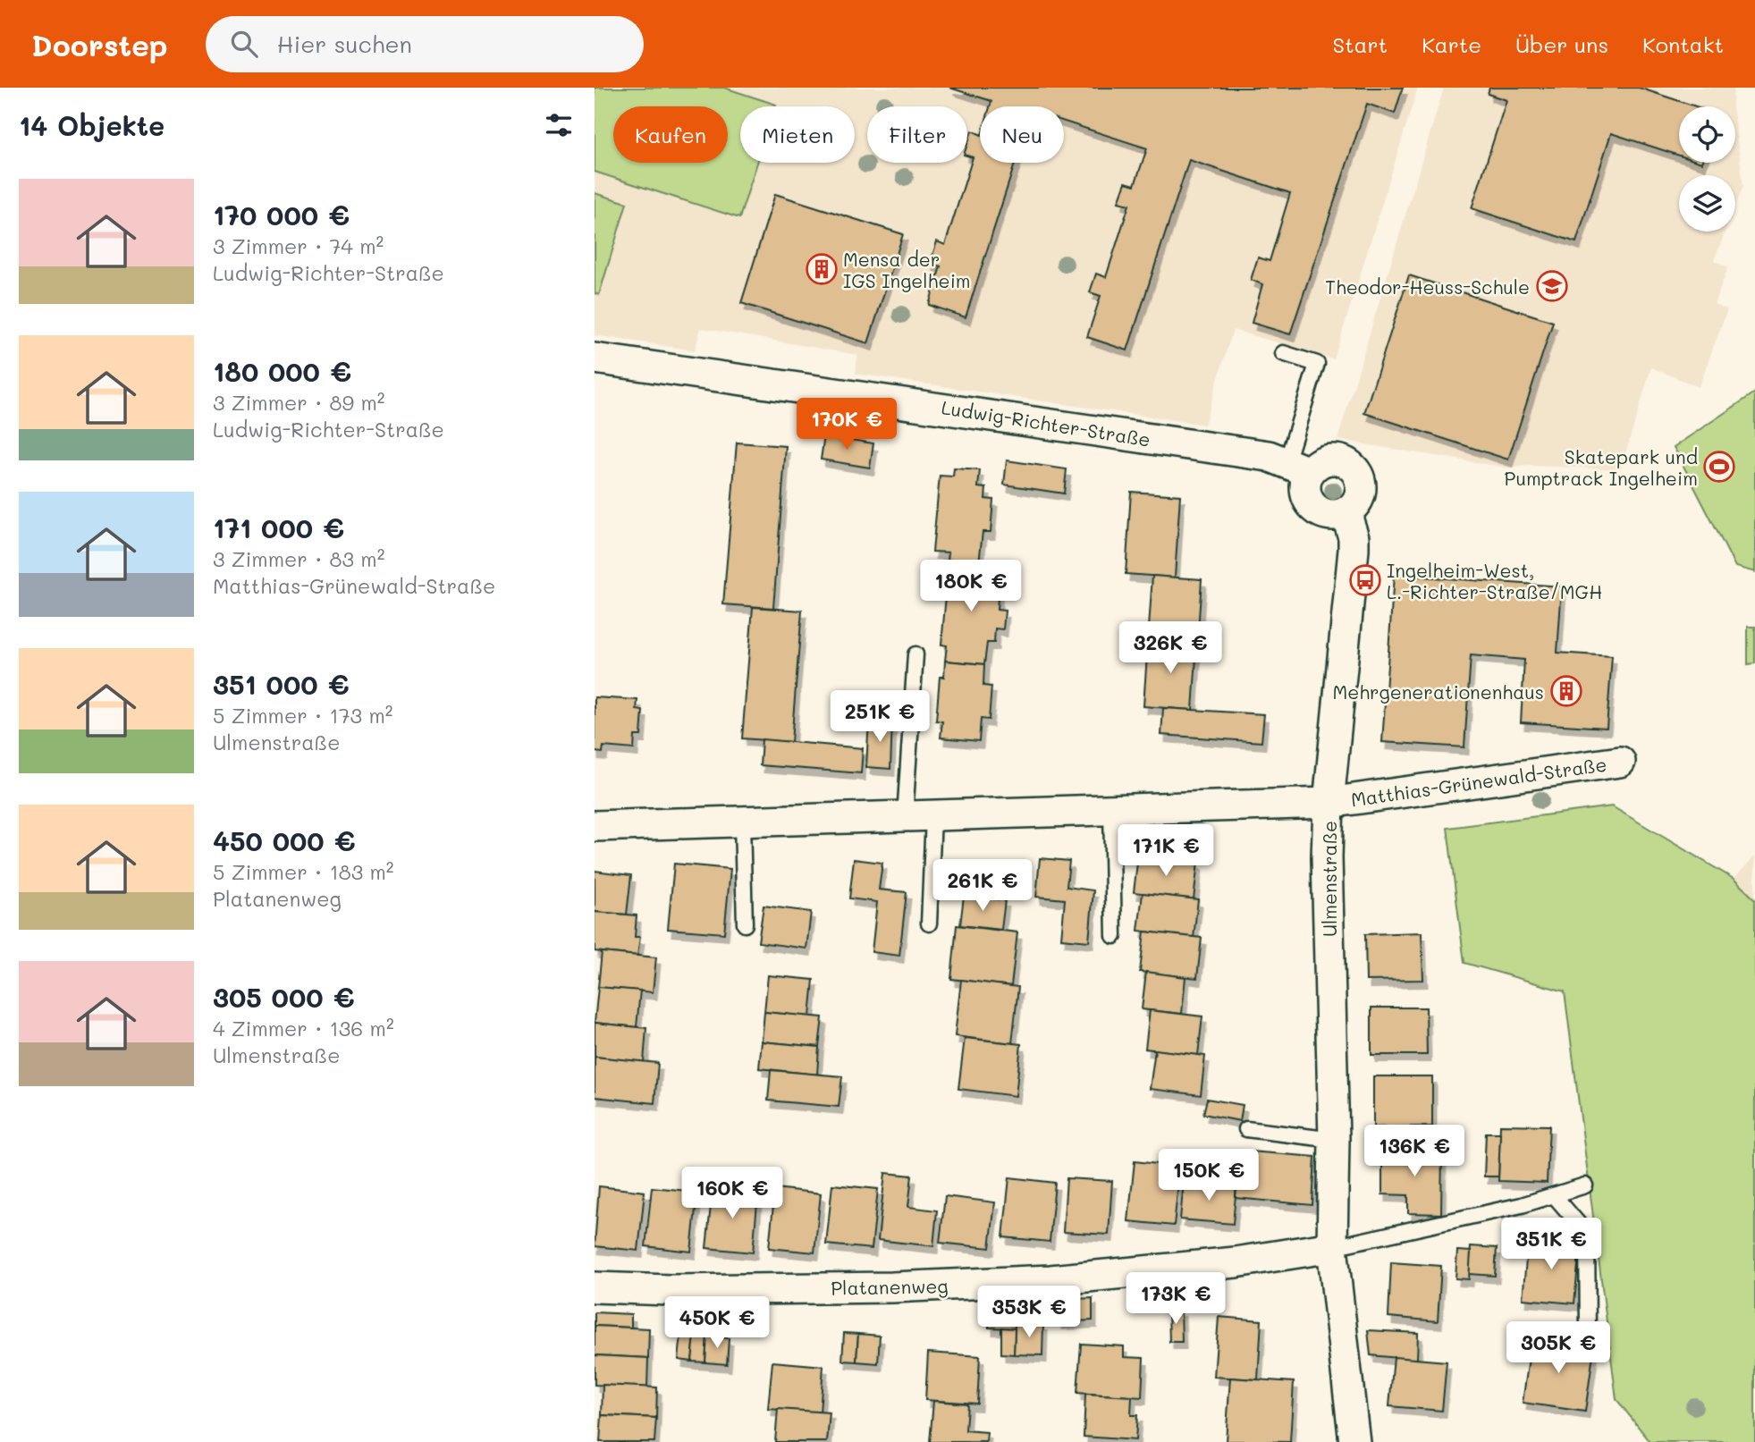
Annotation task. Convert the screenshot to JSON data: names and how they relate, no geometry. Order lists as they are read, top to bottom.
{
  "streets": {
    "street": [
      "Ludwig-Richter-Straße",
      "Matthias-Grünewald-Straße",
      "Ulmenstraße",
      "Platanenweg"
    ]
  },
  "crossings": [
    ["Ludwig-Richter-Straße", "Ulmenstraße"],
    ["Matthias-Grünewald-Straße", "Ulmenstraße"],
    ["Ulmenstraße", "Platanenweg"]
  ],
  "places": {
    "building": ["Mensa der IGS Ingelheim", "Mehrgenerationenhaus"],
    "school or university": ["Theodor-Heuss-Schule"],
    "sports": ["Skatepark und Pumptrack Ingelheim"],
    "bus stop": ["Ingelheim-West, L.-Richter-Straße/MGH"]
  },
  "page": {
    "header": "Doorstep",
    "search": "Hier suchen",
    "nav": [
      "Start",
      "Karte",
      "Über uns",
      "Kontakt"
    ],
    "heading": "14 Objekte",
    "chip": [
      "Kaufen",
      "Mieten",
      "Filter",
      "Neu"
    ],
    "list": [
      {
        "name": "170 000 €",
        "note": "3 Zimmer · 74 m² · Ludwig-Richter-Straße"
      },
      {
        "name": "180 000 €",
        "note": "3 Zimmer · 89 m² · Ludwig-Richter-Straße"
      },
      {
        "name": "171 000 €",
        "note": "3 Zimmer · 83 m² · Matthias-Grünewald-Straße"
      },
      {
        "name": "351 000 €",
        "note": "5 Zimmer · 173 m² · Ulmenstraße"
      },
      {
        "name": "450 000 €",
        "note": "5 Zimmer · 183 m² · Platanenweg"
      },
      {
        "name": "305 000 €",
        "note": "4 Zimmer · 136 m² · Ulmenstraße"
      }
    ],
    "price": [
      "170K €",
      "180K €",
      "326K €",
      "251K €",
      "171K €",
      "261K €",
      "136K €",
      "150K €",
      "160K €",
      "351K €",
      "173K €",
      "353K €",
      "450K €",
      "305K €"
    ]
  }
}
